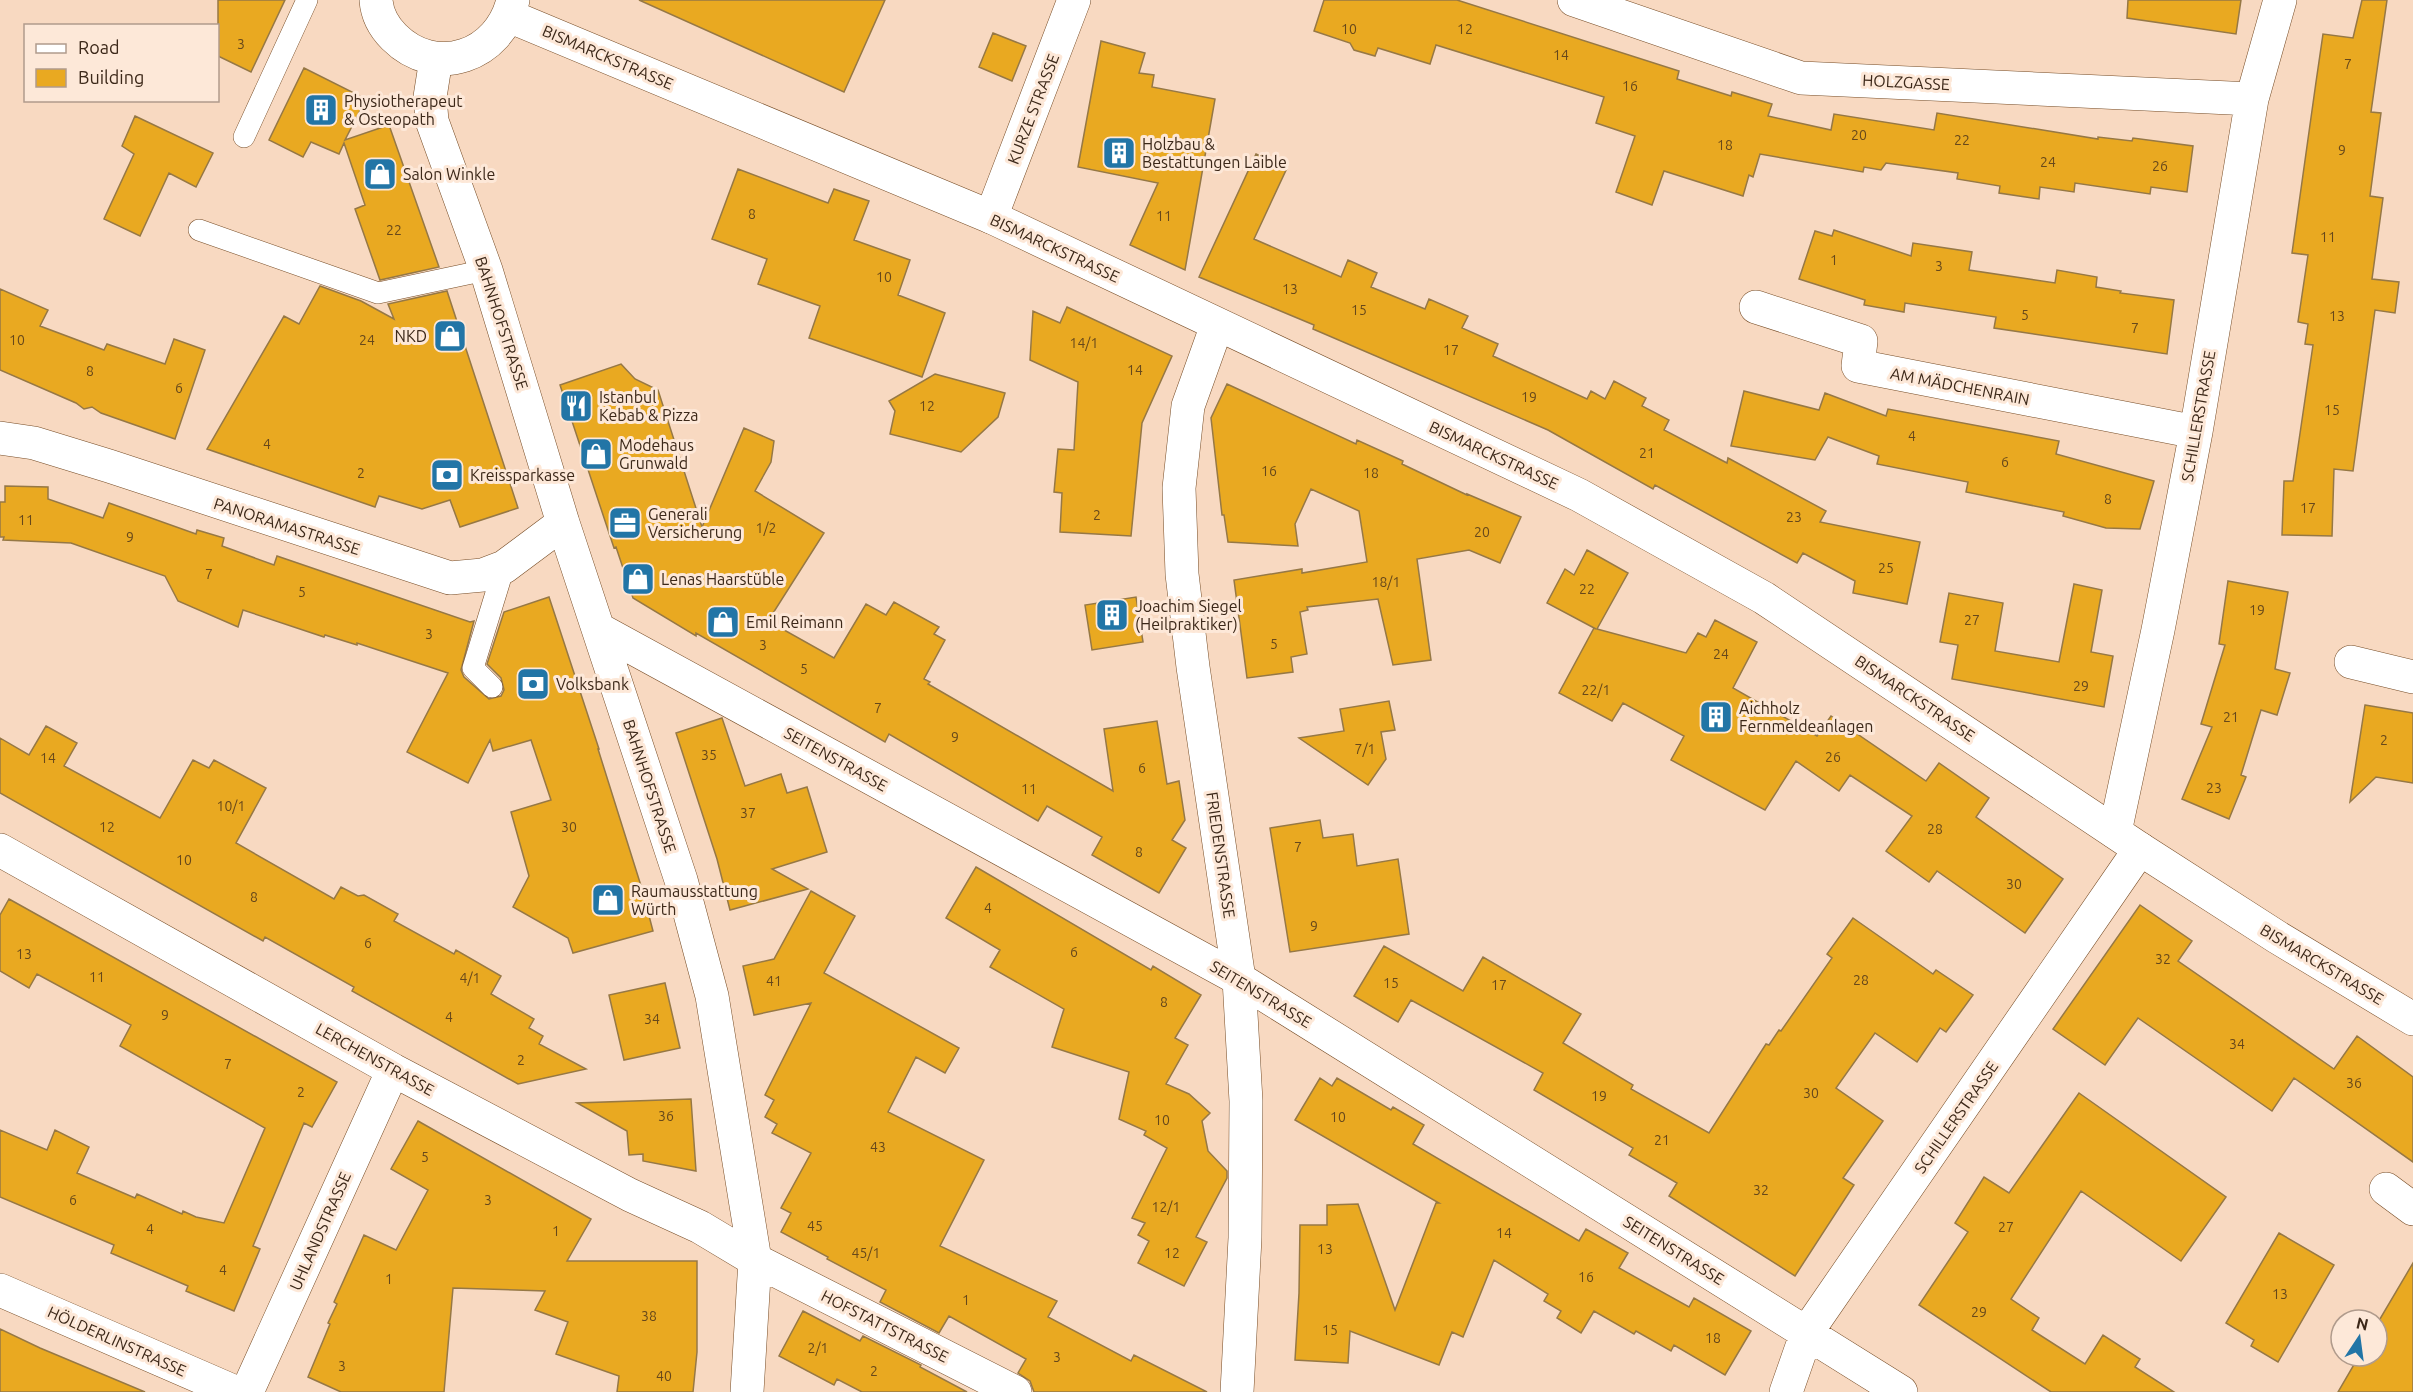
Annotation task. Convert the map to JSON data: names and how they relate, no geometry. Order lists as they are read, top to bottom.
{
  "streets": {
    "street": [
      "BISMARCKSTRASSE",
      "HOLZGASSE",
      "KURZE STRASSE",
      "BAHNHOFSTRASSE",
      "AM MÄDCHENRAIN",
      "SCHILLERSTRASSE",
      "PANORAMASTRASSE",
      "SEITENSTRASSE",
      "FRIEDENSTRASSE",
      "LERCHENSTRASSE",
      "UHLANDSTRASSE",
      "HOFSTATTSTRASSE",
      "HÖLDERLINSTRASSE"
    ]
  },
  "crossings": [
    ["BISMARCKSTRASSE", "KURZE STRASSE"],
    ["BISMARCKSTRASSE", "SCHILLERSTRASSE"],
    ["BISMARCKSTRASSE", "FRIEDENSTRASSE"],
    ["HOLZGASSE", "SCHILLERSTRASSE"],
    ["BAHNHOFSTRASSE", "PANORAMASTRASSE"],
    ["BAHNHOFSTRASSE", "SEITENSTRASSE"],
    ["BAHNHOFSTRASSE", "LERCHENSTRASSE"],
    ["BAHNHOFSTRASSE", "HOFSTATTSTRASSE"],
    ["AM MÄDCHENRAIN", "SCHILLERSTRASSE"],
    ["SCHILLERSTRASSE", "SEITENSTRASSE"],
    ["SEITENSTRASSE", "FRIEDENSTRASSE"],
    ["LERCHENSTRASSE", "UHLANDSTRASSE"],
    ["LERCHENSTRASSE", "HOFSTATTSTRASSE"]
  ],
  "places": {
    "building": [
      "Physiotherapeut & Osteopath",
      "Holzbau & Bestattungen Laible",
      "Joachim Siegel (Heilpraktiker)",
      "Aichholz Fernmeldeanlagen"
    ],
    "shop": [
      "Salon Winkle",
      "NKD",
      "Modehaus Grunwald",
      "Lenas Haarstüble",
      "Emil Reimann",
      "Raumausstattung Würth"
    ],
    "restaurant": ["Istanbul Kebab & Pizza"],
    "bank": ["Kreissparkasse", "Volksbank"],
    "office": ["Generali Versicherung"]
  },
  "house_numbers": [
    "10",
    "12",
    "3",
    "14",
    "7",
    "16",
    "20",
    "22",
    "18",
    "9",
    "24",
    "26",
    "8",
    "11",
    "22",
    "11",
    "1",
    "3",
    "10",
    "13",
    "15",
    "5",
    "13",
    "7",
    "10",
    "24",
    "14/1",
    "17",
    "14",
    "8",
    "6",
    "19",
    "12",
    "15",
    "4",
    "4",
    "21",
    "6",
    "16",
    "2",
    "18",
    "8",
    "17",
    "2",
    "23",
    "11",
    "1/2",
    "20",
    "9",
    "25",
    "7",
    "18/1",
    "22",
    "5",
    "19",
    "27",
    "3",
    "5",
    "3",
    "24",
    "5",
    "29",
    "22/1",
    "7",
    "21",
    "9",
    "2",
    "7/1",
    "35",
    "26",
    "14",
    "6",
    "23",
    "11",
    "10/1",
    "37",
    "12",
    "30",
    "28",
    "7",
    "8",
    "10",
    "30",
    "8",
    "4",
    "9",
    "6",
    "6",
    "13",
    "32",
    "11",
    "4/1",
    "28",
    "41",
    "15",
    "17",
    "8",
    "9",
    "4",
    "34",
    "34",
    "2",
    "7",
    "36",
    "2",
    "30",
    "19",
    "36",
    "10",
    "10",
    "21",
    "43",
    "5",
    "32",
    "6",
    "3",
    "12/1",
    "45",
    "27",
    "4",
    "1",
    "14",
    "13",
    "45/1",
    "12",
    "4",
    "16",
    "1",
    "13",
    "1",
    "29",
    "38",
    "15",
    "18",
    "2/1",
    "3",
    "3",
    "2",
    "40"
  ],
  "legend": ["Road", "Building"],
  "north": "top"
}
